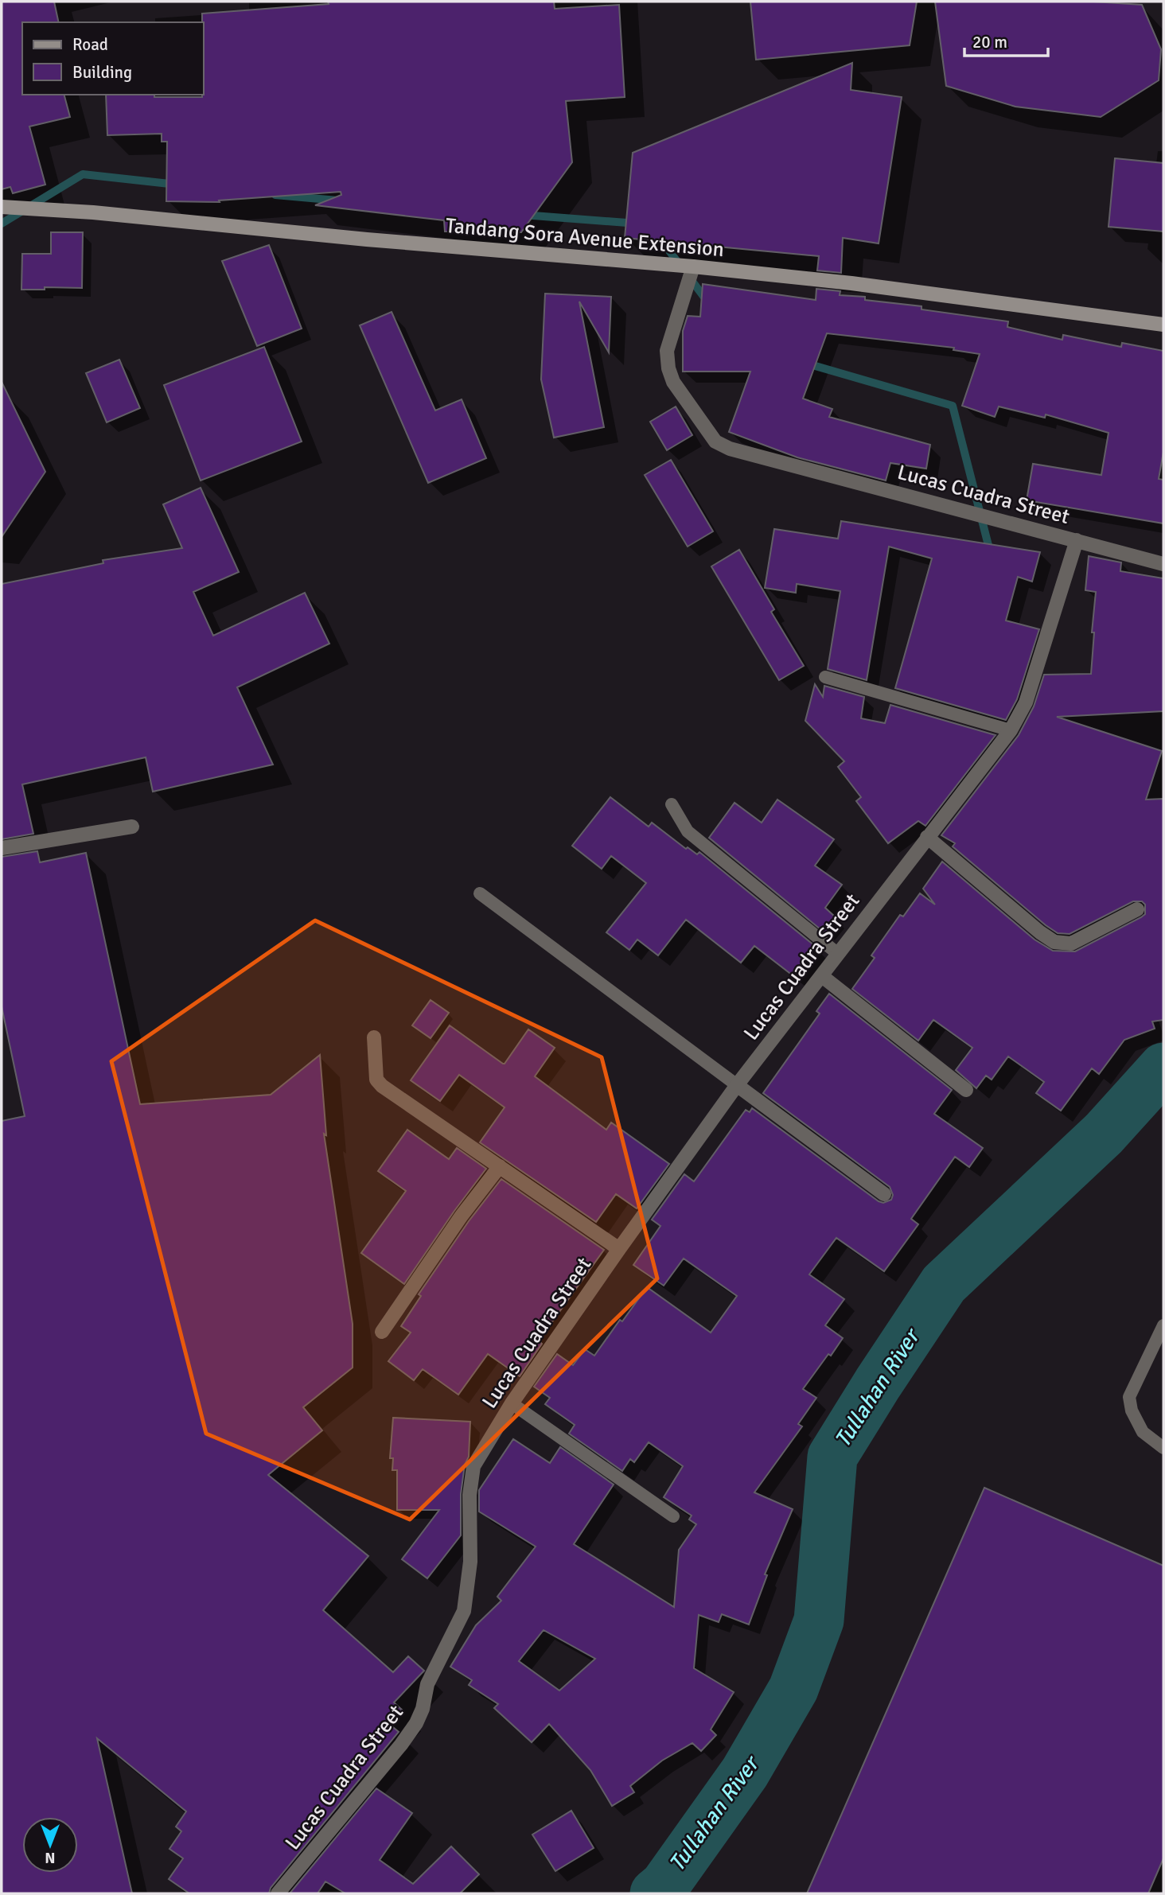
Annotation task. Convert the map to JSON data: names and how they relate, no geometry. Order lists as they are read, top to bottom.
{
  "streets": {
    "main road": ["Tandang Sora Avenue Extension"],
    "street": ["Lucas Cuadra Street"]
  },
  "crossings": [
    ["Tandang Sora Avenue Extension", "Lucas Cuadra Street"]
  ],
  "water": ["Tullahan River"],
  "legend": ["Road", "Building"],
  "scale_bar": "20 m",
  "north": "bottom"
}
